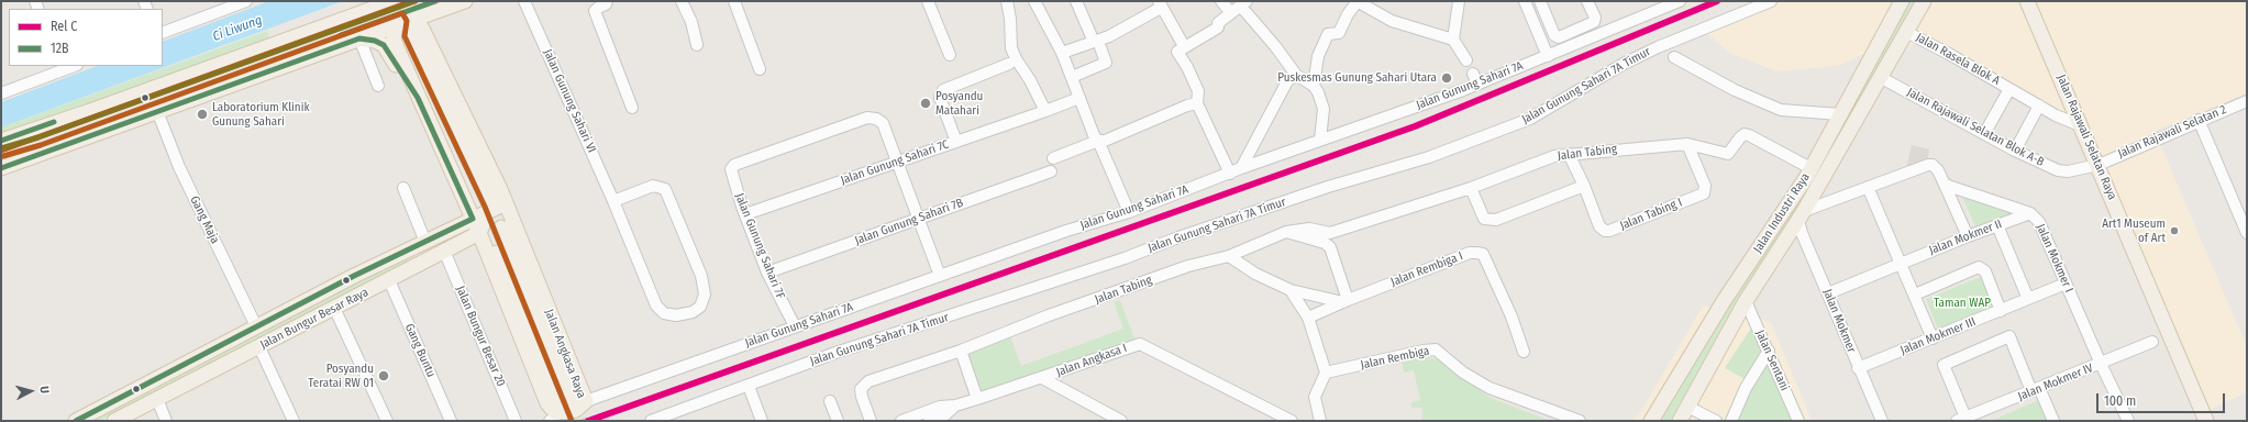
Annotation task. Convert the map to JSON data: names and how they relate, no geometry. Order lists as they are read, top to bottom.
{
  "streets": {
    "main road": [
      "Jalan Rajawali Selatan Raya",
      "Jalan Industri Raya",
      "Jalan Bungur Besar Raya",
      "Jalan Angkasa Raya"
    ],
    "street": [
      "Jalan Rasela Blok A",
      "Jalan Gunung Sahari 7A",
      "Jalan Gunung Sahari 7A Timur",
      "Jalan Gunung Sahari VI",
      "Jalan Rajawali Selatan Blok A-B",
      "Jalan Rajawali Selatan 2",
      "Jalan Tabing",
      "Jalan Gunung Sahari 7C",
      "Jalan Tabing I",
      "Gang Maja",
      "Jalan Gunung Sahari 7B",
      "Jalan Mokmer II",
      "Jalan Gunung Sahari 7F",
      "Jalan Mokmer I",
      "Jalan Rembiga I",
      "Jalan Mokmer",
      "Jalan Bungur Besar 20",
      "Jalan Mokmer III",
      "Gang Buntu",
      "Jalan Rembiga",
      "Jalan Angkasa I",
      "Jalan Sentani",
      "Jalan Mokmer IV"
    ]
  },
  "crossings": [
    ["Jalan Rasela Blok A", "Jalan Rajawali Selatan Raya"],
    ["Jalan Rasela Blok A", "Jalan Industri Raya"],
    ["Jalan Gunung Sahari 7A", "Jalan Gunung Sahari 7F"],
    ["Jalan Gunung Sahari 7A", "Jalan Angkasa Raya"],
    ["Jalan Rajawali Selatan Blok A-B", "Jalan Rajawali Selatan 2"],
    ["Jalan Rajawali Selatan Blok A-B", "Jalan Rajawali Selatan Raya"],
    ["Jalan Rajawali Selatan Blok A-B", "Jalan Industri Raya"],
    ["Jalan Rajawali Selatan 2", "Jalan Rajawali Selatan Raya"],
    ["Jalan Tabing", "Jalan Industri Raya"],
    ["Jalan Tabing", "Jalan Tabing I"],
    ["Jalan Gunung Sahari 7C", "Jalan Gunung Sahari 7F"],
    ["Jalan Industri Raya", "Jalan Mokmer"],
    ["Jalan Industri Raya", "Jalan Sentani"],
    ["Gang Maja", "Jalan Bungur Besar Raya"],
    ["Jalan Gunung Sahari 7B", "Jalan Gunung Sahari 7F"],
    ["Jalan Mokmer II", "Jalan Mokmer I"],
    ["Jalan Mokmer II", "Jalan Mokmer"],
    ["Jalan Mokmer I", "Jalan Mokmer III"],
    ["Jalan Mokmer I", "Jalan Mokmer IV"],
    ["Jalan Bungur Besar Raya", "Jalan Bungur Besar 20"],
    ["Jalan Bungur Besar Raya", "Gang Buntu"],
    ["Jalan Bungur Besar Raya", "Jalan Angkasa Raya"],
    ["Jalan Mokmer", "Jalan Mokmer III"]
  ],
  "water": ["Ci Liwung"],
  "parks": ["Taman WAP"],
  "places": [
    "Puskesmas Gunung Sahari Utara",
    "Posyandu Matahari",
    "Laboratorium Klinik Gunung Sahari",
    "Art1 Museum of Art",
    "Posyandu Teratai RW 01"
  ],
  "lines": ["rail line C", "transit line 12B"],
  "legend": ["Rel C", "12B"],
  "scale_bar": "100 m",
  "north": "right"
}
